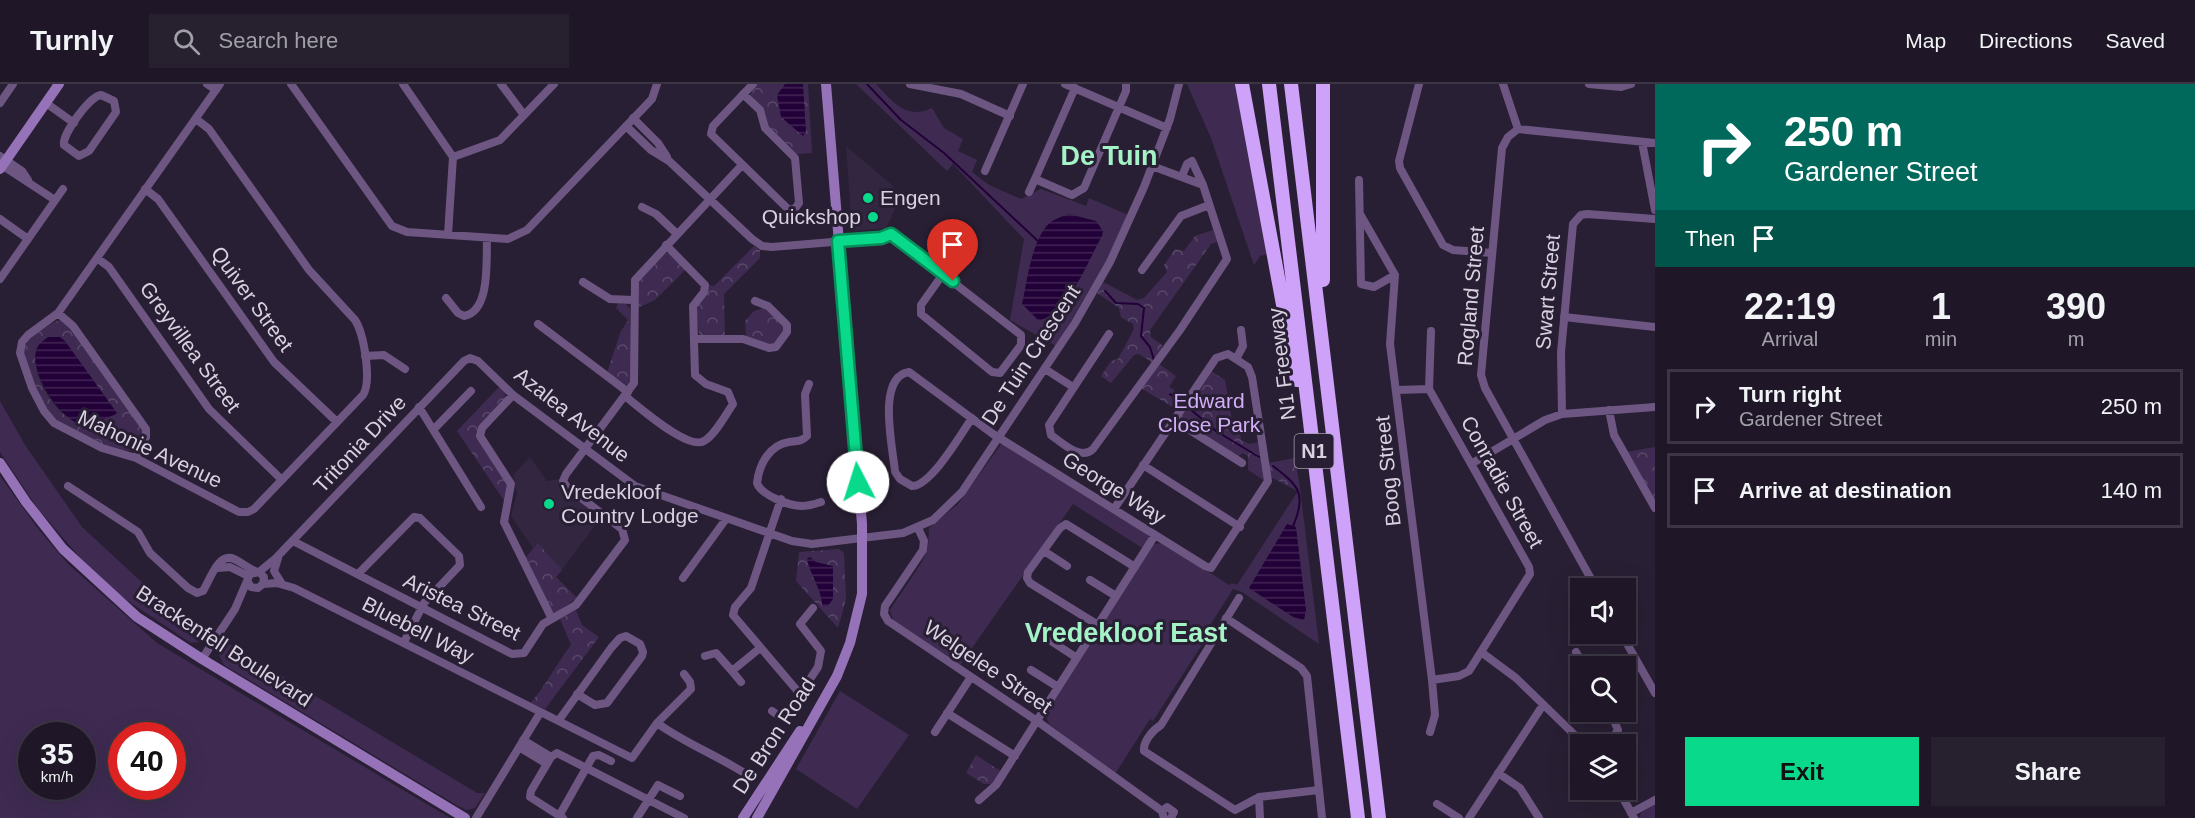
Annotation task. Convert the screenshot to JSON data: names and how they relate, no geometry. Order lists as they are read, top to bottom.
{
  "streets": {
    "highway": ["N1 Freeway", "N1"],
    "street": [
      "Swart Street",
      "Rogland Street",
      "Quiver Street",
      "Greyvillea Street",
      "De Tuin Crescent",
      "Azalea Avenue",
      "Tritonia Drive",
      "Mahonie Avenue",
      "Boog Street",
      "Conradie Street",
      "George Way",
      "Aristea Street",
      "Bluebell Way",
      "Brackenfell Boulevard",
      "Welgelee Street",
      "De Bron Road"
    ]
  },
  "crossings": [
    ["Quiver Street", "Mahonie Avenue"],
    ["Greyvillea Street", "Mahonie Avenue"],
    ["De Tuin Crescent", "Azalea Avenue"],
    ["De Tuin Crescent", "George Way"],
    ["De Tuin Crescent", "Welgelee Street"],
    ["De Tuin Crescent", "De Bron Road"],
    ["Azalea Avenue", "Tritonia Drive"],
    ["Azalea Avenue", "Aristea Street"],
    ["Azalea Avenue", "De Bron Road"],
    ["Tritonia Drive", "Aristea Street"],
    ["Tritonia Drive", "Brackenfell Boulevard"],
    ["Boog Street", "Conradie Street"]
  ],
  "districts": ["De Tuin", "Vredekloof East"],
  "parks": ["Edward Close Park"],
  "places": ["Engen", "Quickshop", "Vredekloof Country Lodge"],
  "page": {
    "header": "Turnly",
    "search": "Search here",
    "nav": ["Map", "Directions", "Saved"],
    "turn": ["250 m", "Gardener Street"],
    "then": "Then",
    "eta": [
      "22:19",
      "Arrival",
      "1",
      "min",
      "390",
      "m"
    ],
    "list": [
      {
        "name": "Turn right",
        "note": "Gardener Street",
        "value": "250 m"
      },
      {
        "name": "Arrive at destination",
        "value": "140 m"
      }
    ],
    "speed": "35 km/h",
    "limit": "40",
    "buttons": ["Exit", "Share"]
  }
}
